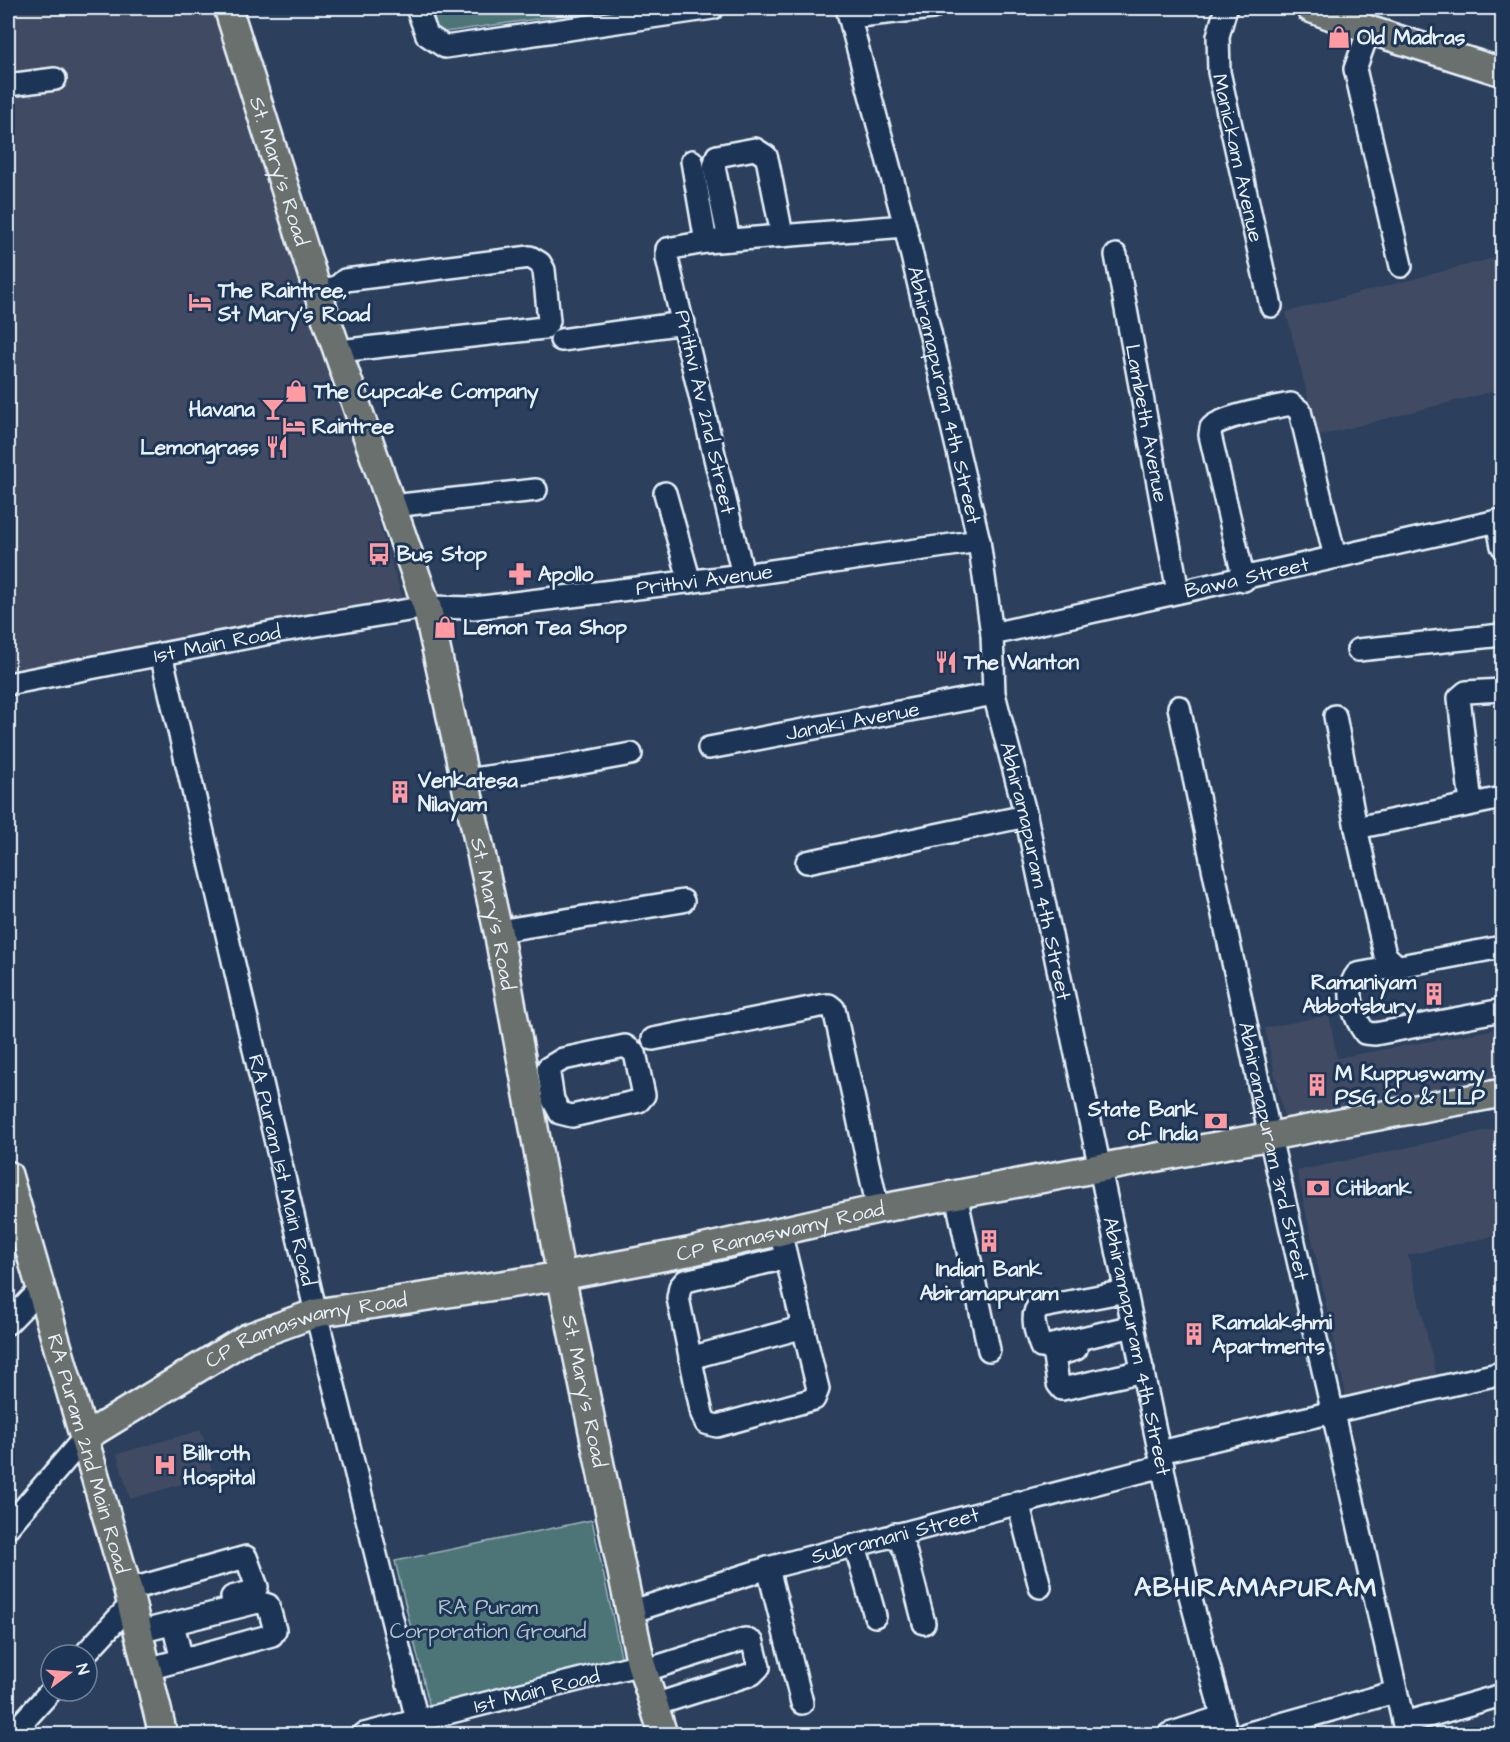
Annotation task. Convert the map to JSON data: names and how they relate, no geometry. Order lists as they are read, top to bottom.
{
  "streets": {
    "main road": ["St. Mary's Road", "CP Ramaswamy Road", "RA Puram 2nd Main Road"],
    "street": [
      "Manickam Avenue",
      "Abhiramapuram 4th Street",
      "Prithvi Av 2nd Street",
      "Lambeth Avenue",
      "Bawa Street",
      "Prithvi Avenue",
      "1st Main Road",
      "Janaki Avenue",
      "Abhiramapuram 3rd Street",
      "RA Puram 1st Main Road",
      "Subramani Street"
    ]
  },
  "crossings": [
    ["St. Mary's Road", "Prithvi Avenue"],
    ["St. Mary's Road", "1st Main Road"],
    ["St. Mary's Road", "CP Ramaswamy Road"],
    ["St. Mary's Road", "Subramani Street"],
    ["Abhiramapuram 4th Street", "Bawa Street"],
    ["Abhiramapuram 4th Street", "Prithvi Avenue"],
    ["Abhiramapuram 4th Street", "Janaki Avenue"],
    ["Abhiramapuram 4th Street", "CP Ramaswamy Road"],
    ["Abhiramapuram 4th Street", "Subramani Street"],
    ["Prithvi Av 2nd Street", "Prithvi Avenue"],
    ["Lambeth Avenue", "Bawa Street"],
    ["Prithvi Avenue", "1st Main Road"],
    ["1st Main Road", "RA Puram 1st Main Road"],
    ["Abhiramapuram 3rd Street", "CP Ramaswamy Road"],
    ["Abhiramapuram 3rd Street", "Subramani Street"],
    ["RA Puram 1st Main Road", "CP Ramaswamy Road"],
    ["CP Ramaswamy Road", "RA Puram 2nd Main Road"]
  ],
  "districts": ["ABHIRAMAPURAM"],
  "parks": ["RA Puram Corporation Ground"],
  "places": {
    "shop": ["Old Madras", "The Cupcake Company", "Lemon Tea Shop"],
    "hotel": ["The Raintree, St Mary's Road", "Raintree"],
    "bar": ["Havana"],
    "restaurant": ["Lemongrass", "The Wanton"],
    "bus stop": ["Bus Stop"],
    "pharmacy": ["Apollo"],
    "building": [
      "Venkatesa Nilayam",
      "Ramaniyam Abbotsbury",
      "M Kuppuswamy PSG Co & LLP",
      "Indian Bank Abiramapuram",
      "Ramalakshmi Apartments"
    ],
    "bank": ["State Bank of India", "Citibank"],
    "hospital": ["Billroth Hospital"]
  },
  "north": "right"
}
